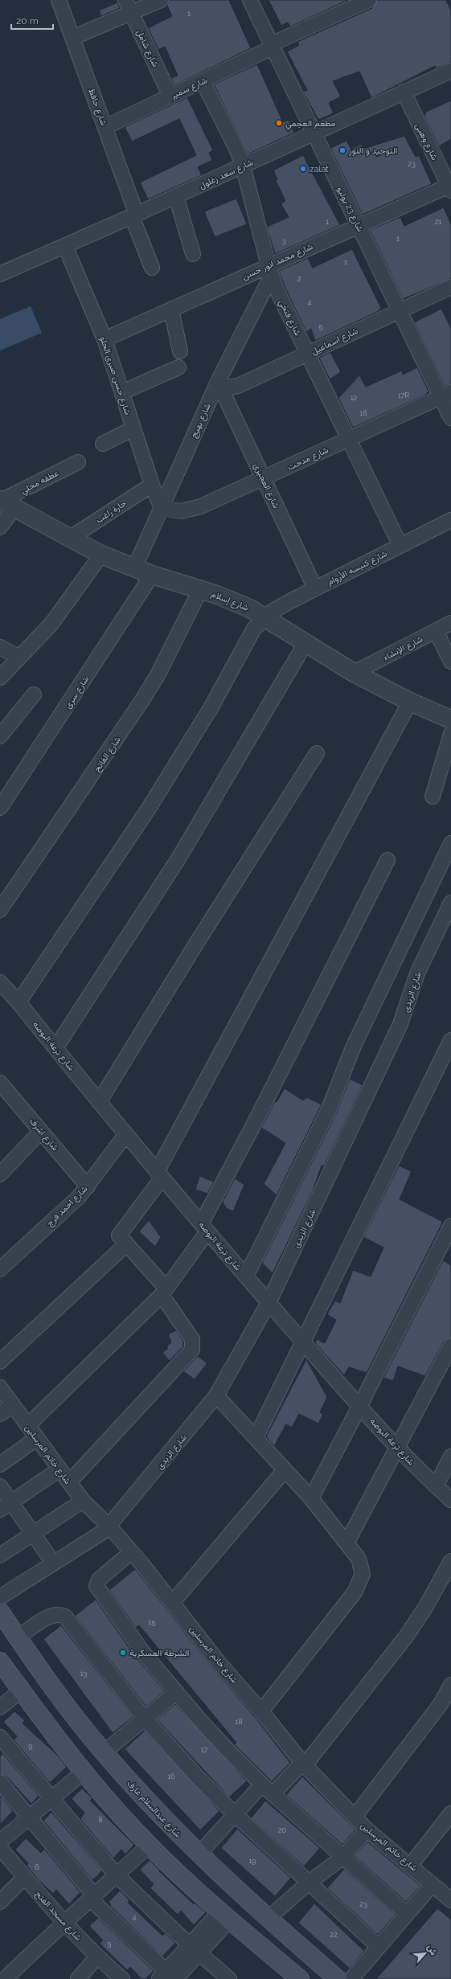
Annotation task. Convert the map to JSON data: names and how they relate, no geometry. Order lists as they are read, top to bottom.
{
  "streets": {
    "main road": ["شارع عبدالسلام عارف"],
    "street": [
      "شارع شامل",
      "شارع سمير",
      "شارع حافظ",
      "شارع وهبى",
      "شارع سعد زغلول",
      "شارع 23 يوليو",
      "شارع محمد انور حسن",
      "شارع فتحي",
      "شارع اسماعيل",
      "شارع حسن صبرى الحلو",
      "شارع بهيج",
      "شارع مدحت",
      "عطفه مجلي",
      "شارع العجيزى",
      "حارة راغب",
      "شارع كنيسه الأروام",
      "شارع إسلام",
      "شارع الإنشاء",
      "شارع سرى",
      "شارع الفاتح",
      "شارع الزيدى",
      "شارع ترعة البوصه",
      "شارع اشرف",
      "شارع احمد فرج",
      "شارع خاتم المرسلين",
      "شارع مسجد الفتح"
    ]
  },
  "crossings": [
    ["شارع شامل", "شارع سمير"],
    ["شارع سمير", "شارع حافظ"],
    ["شارع سمير", "شارع 23 يوليو"],
    ["شارع سمير", "شارع فتحي"],
    ["شارع حافظ", "شارع سعد زغلول"],
    ["شارع وهبى", "شارع سعد زغلول"],
    ["شارع وهبى", "شارع محمد انور حسن"],
    ["شارع سعد زغلول", "شارع 23 يوليو"],
    ["شارع سعد زغلول", "شارع فتحي"],
    ["شارع سعد زغلول", "شارع حسن صبرى الحلو"],
    ["شارع 23 يوليو", "شارع محمد انور حسن"],
    ["شارع 23 يوليو", "شارع اسماعيل"],
    ["شارع 23 يوليو", "شارع مدحت"],
    ["شارع محمد انور حسن", "شارع فتحي"],
    ["شارع محمد انور حسن", "شارع حسن صبرى الحلو"],
    ["شارع محمد انور حسن", "شارع بهيج"],
    ["شارع فتحي", "شارع اسماعيل"],
    ["شارع فتحي", "شارع بهيج"],
    ["شارع فتحي", "شارع مدحت"],
    ["شارع فتحي", "شارع كنيسه الأروام"],
    ["شارع اسماعيل", "شارع بهيج"],
    ["شارع اسماعيل", "شارع العجيزى"],
    ["شارع حسن صبرى الحلو", "شارع بهيج"],
    ["شارع حسن صبرى الحلو", "شارع مدحت"],
    ["شارع حسن صبرى الحلو", "حارة راغب"],
    ["شارع بهيج", "شارع مدحت"],
    ["شارع بهيج", "شارع العجيزى"],
    ["شارع بهيج", "شارع إسلام"],
    ["شارع مدحت", "شارع العجيزى"],
    ["عطفه مجلي", "شارع إسلام"],
    ["شارع العجيزى", "شارع كنيسه الأروام"],
    ["حارة راغب", "شارع إسلام"],
    ["شارع كنيسه الأروام", "شارع إسلام"],
    ["شارع كنيسه الأروام", "شارع ترعة البوصه"],
    ["شارع إسلام", "شارع الإنشاء"],
    ["شارع إسلام", "شارع سرى"],
    ["شارع إسلام", "شارع الفاتح"],
    ["شارع الزيدى", "شارع ترعة البوصه"],
    ["شارع الزيدى", "شارع خاتم المرسلين"],
    ["شارع ترعة البوصه", "شارع احمد فرج"],
    ["شارع اشرف", "شارع احمد فرج"]
  ],
  "places": [
    "مطعم العجمي",
    "التوحيد و النور",
    "zalat",
    "الشرطة العسكرية"
  ],
  "house_numbers": [
    "1",
    "23",
    "1",
    "21",
    "1",
    "3",
    "1",
    "2",
    "4",
    "5",
    "17R",
    "12",
    "18",
    "15",
    "13",
    "18",
    "9",
    "17",
    "16",
    "8",
    "20",
    "19",
    "6",
    "23",
    "4",
    "22",
    "5"
  ],
  "scale_bar": "20 m",
  "north": "top right"
}
